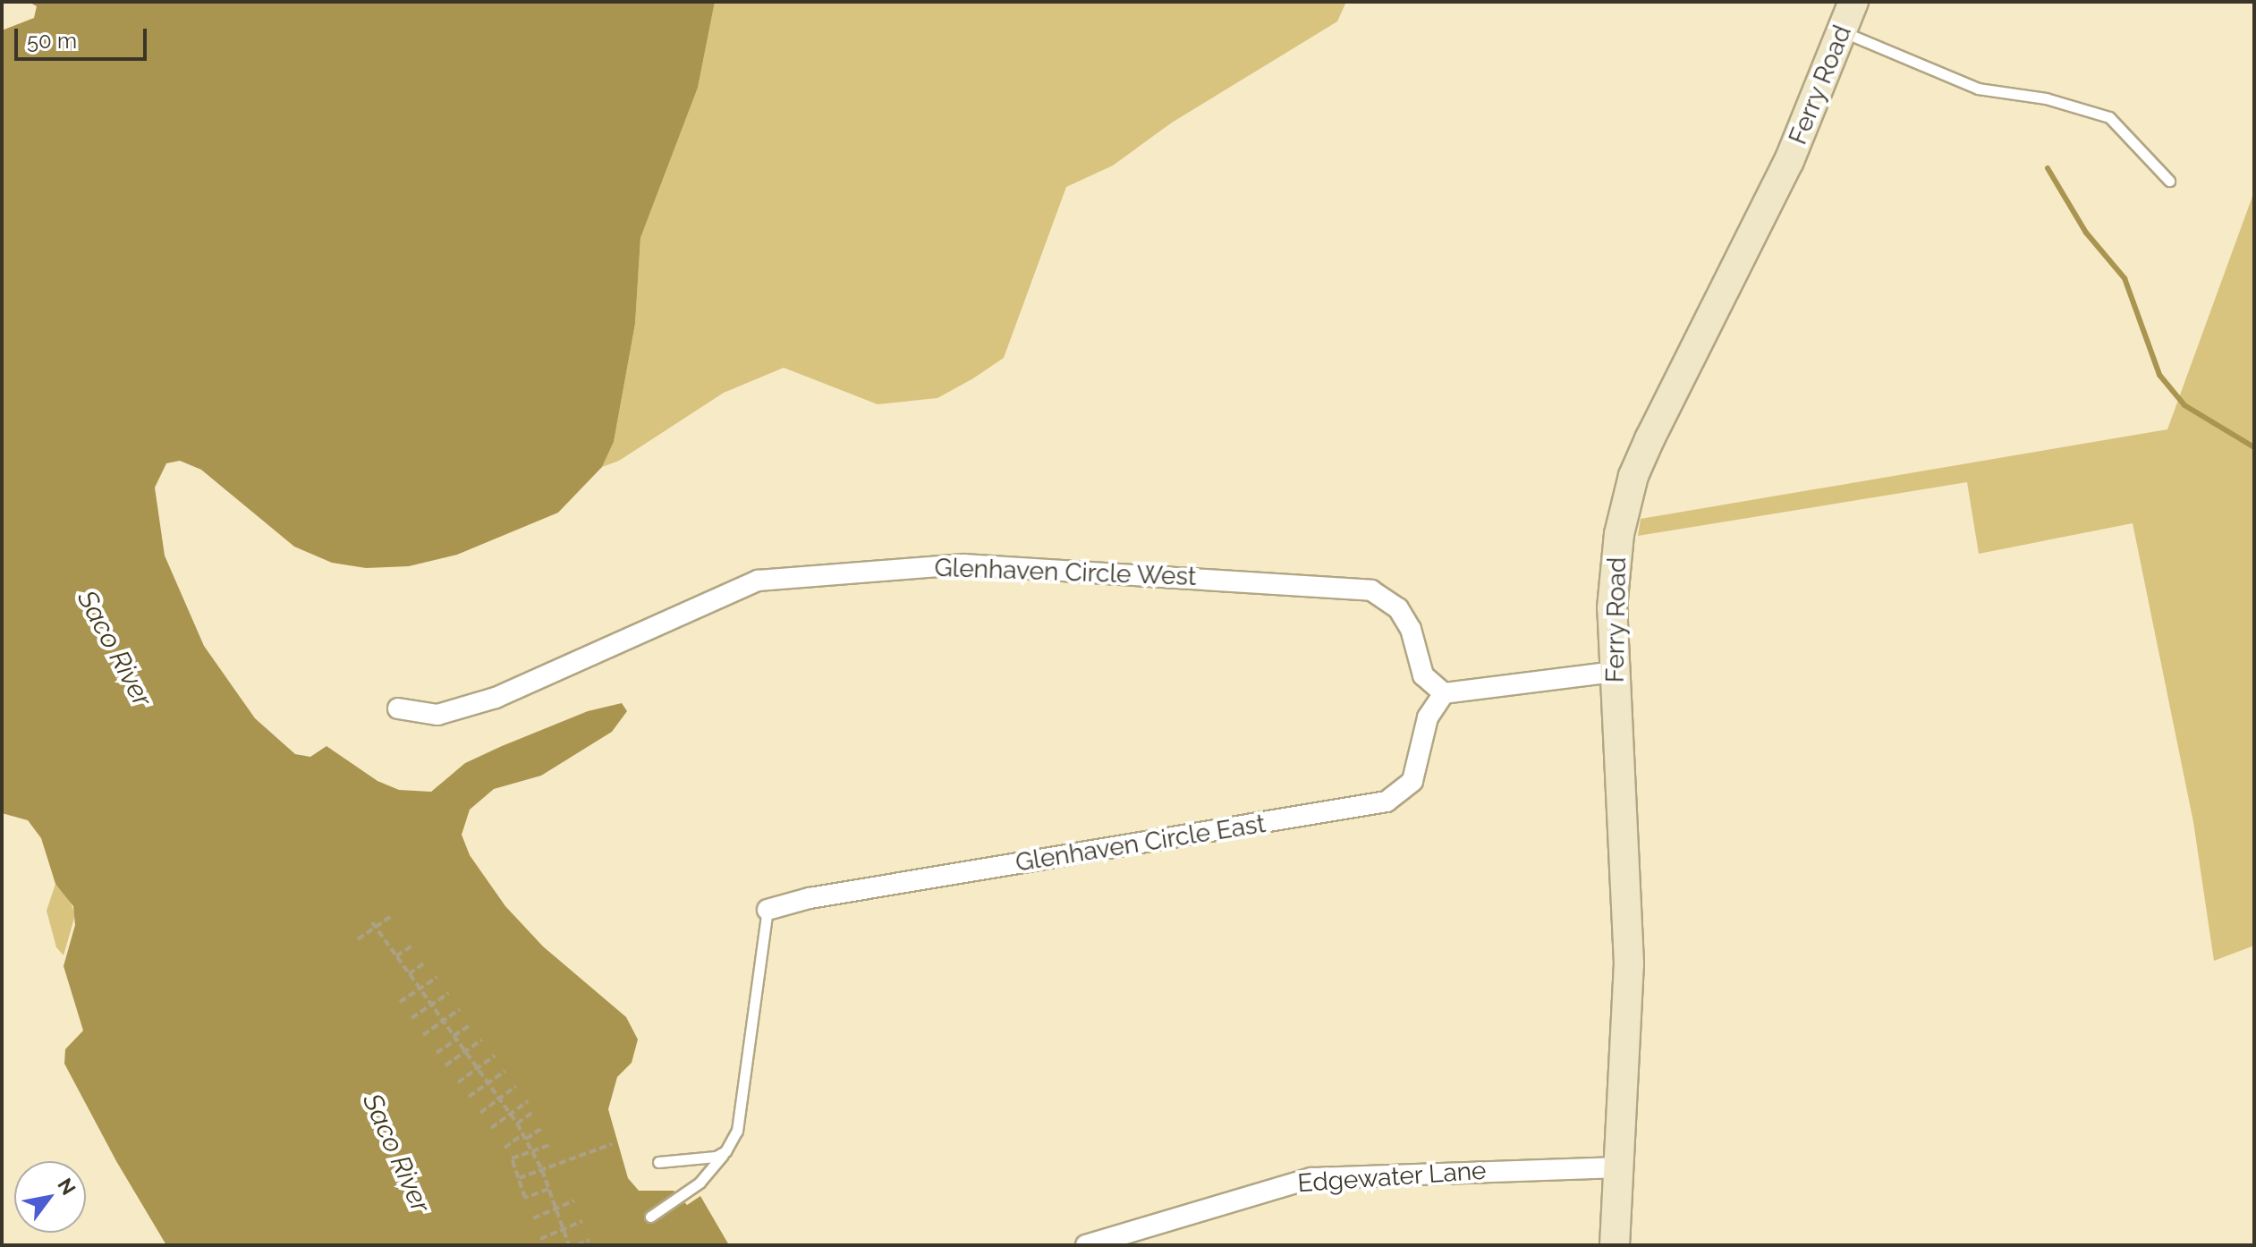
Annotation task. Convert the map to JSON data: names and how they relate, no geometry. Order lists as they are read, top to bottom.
{
  "streets": {
    "main road": ["Ferry Road"],
    "street": ["Glenhaven Circle West", "Glenhaven Circle East", "Edgewater Lane"]
  },
  "crossings": [
    ["Ferry Road", "Edgewater Lane"],
    ["Glenhaven Circle West", "Glenhaven Circle East"]
  ],
  "water": ["Saco River"],
  "scale_bar": "50 m",
  "north": "top right"
}
